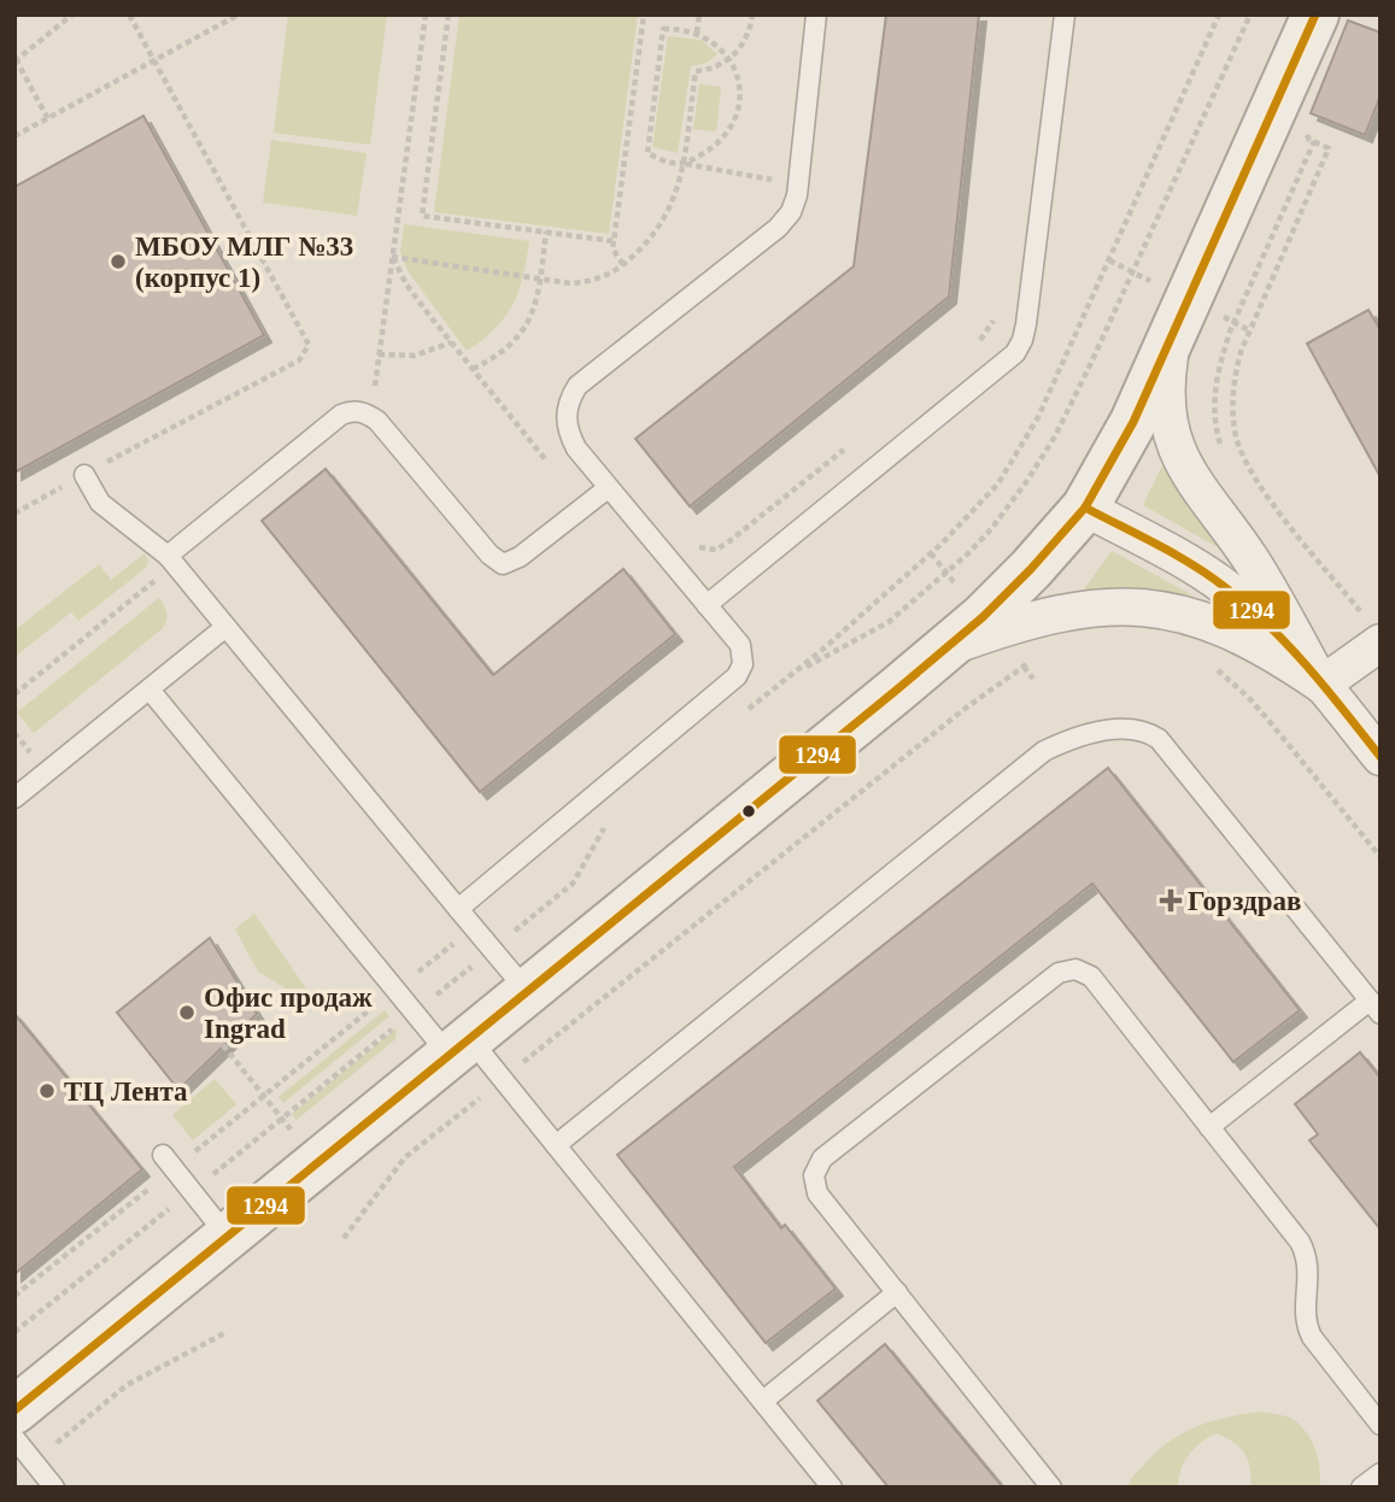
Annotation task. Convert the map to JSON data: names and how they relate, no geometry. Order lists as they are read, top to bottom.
{
  "places": {
    "other": ["МБОУ МЛГ №33 (корпус 1)", "Офис продаж Ingrad", "ТЦ Лента"],
    "health": ["Горздрав"]
  },
  "lines": ["transit line 1294"]
}
